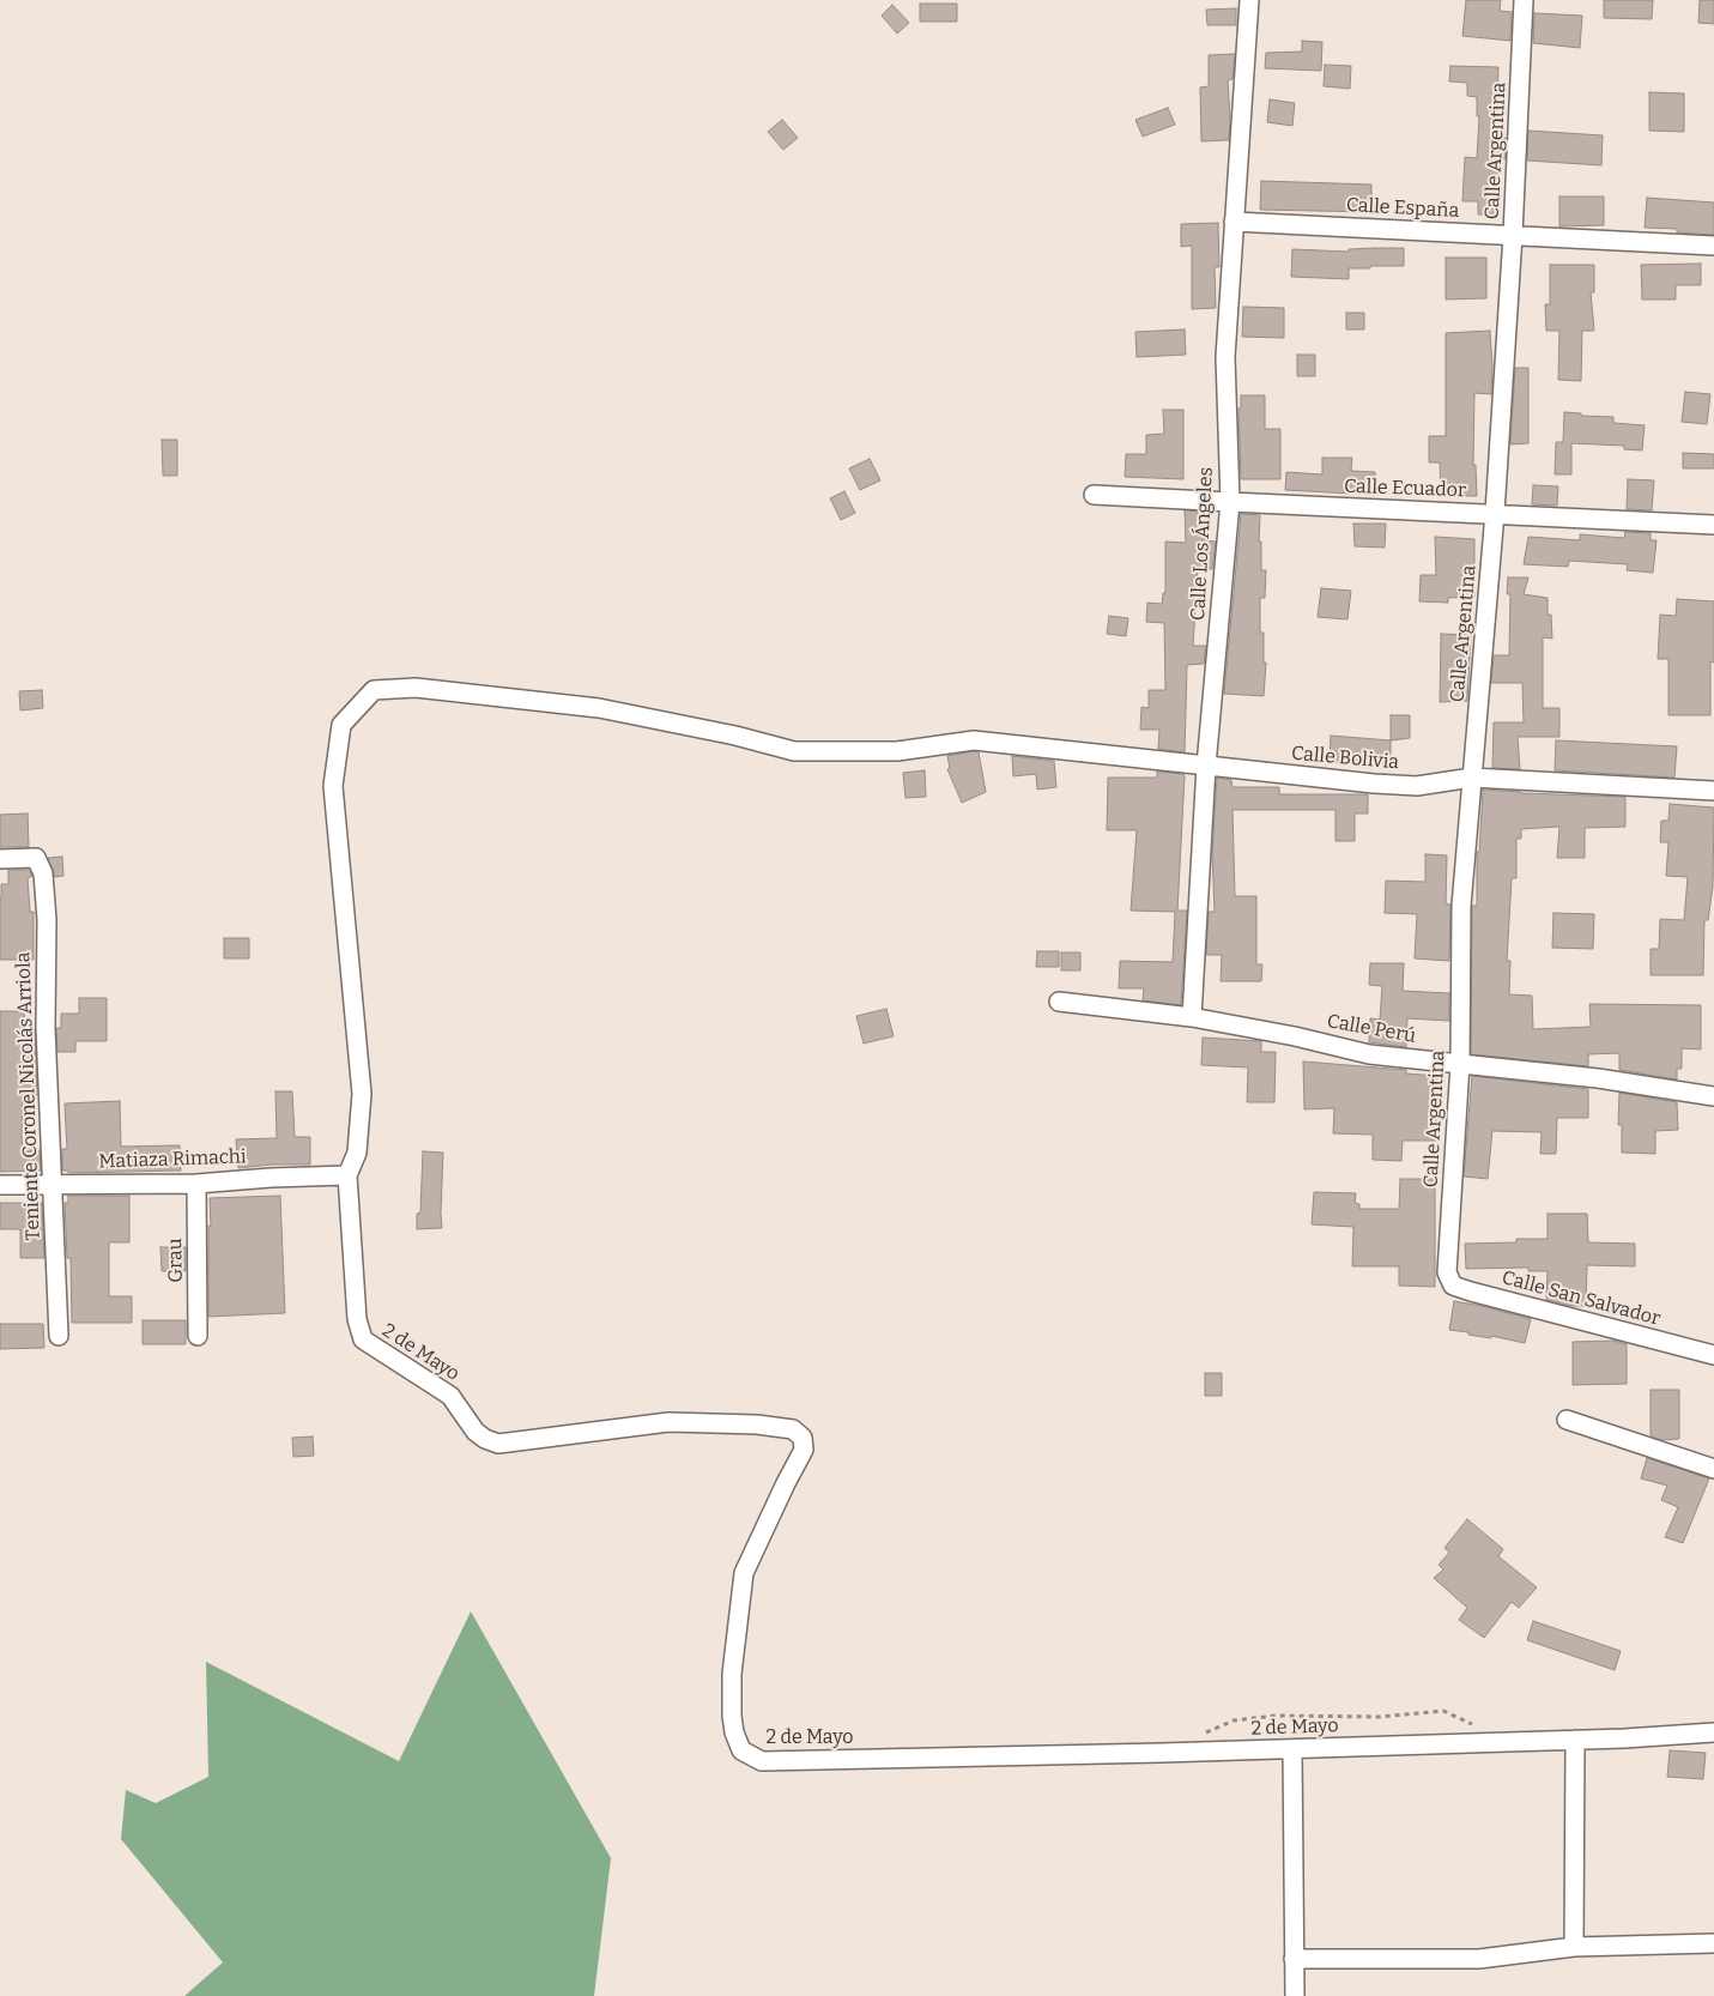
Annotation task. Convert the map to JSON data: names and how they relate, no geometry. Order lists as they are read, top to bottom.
{
  "streets": {
    "street": [
      "Calle Argentina",
      "Calle España",
      "Calle Ecuador",
      "Calle Los Ángeles",
      "Calle Bolivia",
      "Calle Perú",
      "Teniente Coronel Nicolás Arriola",
      "Matiaza Rimachi",
      "Grau",
      "Calle San Salvador",
      "2 de Mayo"
    ]
  },
  "crossings": [
    ["Calle Argentina", "Calle España"],
    ["Calle Argentina", "Calle Ecuador"],
    ["Calle Argentina", "Calle Bolivia"],
    ["Calle Argentina", "Calle Perú"],
    ["Calle Argentina", "Calle San Salvador"],
    ["Calle España", "Calle Los Ángeles"],
    ["Calle Ecuador", "Calle Los Ángeles"],
    ["Calle Los Ángeles", "Calle Bolivia"],
    ["Calle Los Ángeles", "Calle Perú"],
    ["Calle Bolivia", "Matiaza Rimachi"],
    ["Calle Bolivia", "2 de Mayo"],
    ["Teniente Coronel Nicolás Arriola", "Matiaza Rimachi"],
    ["Matiaza Rimachi", "Grau"],
    ["Matiaza Rimachi", "2 de Mayo"]
  ]
}
